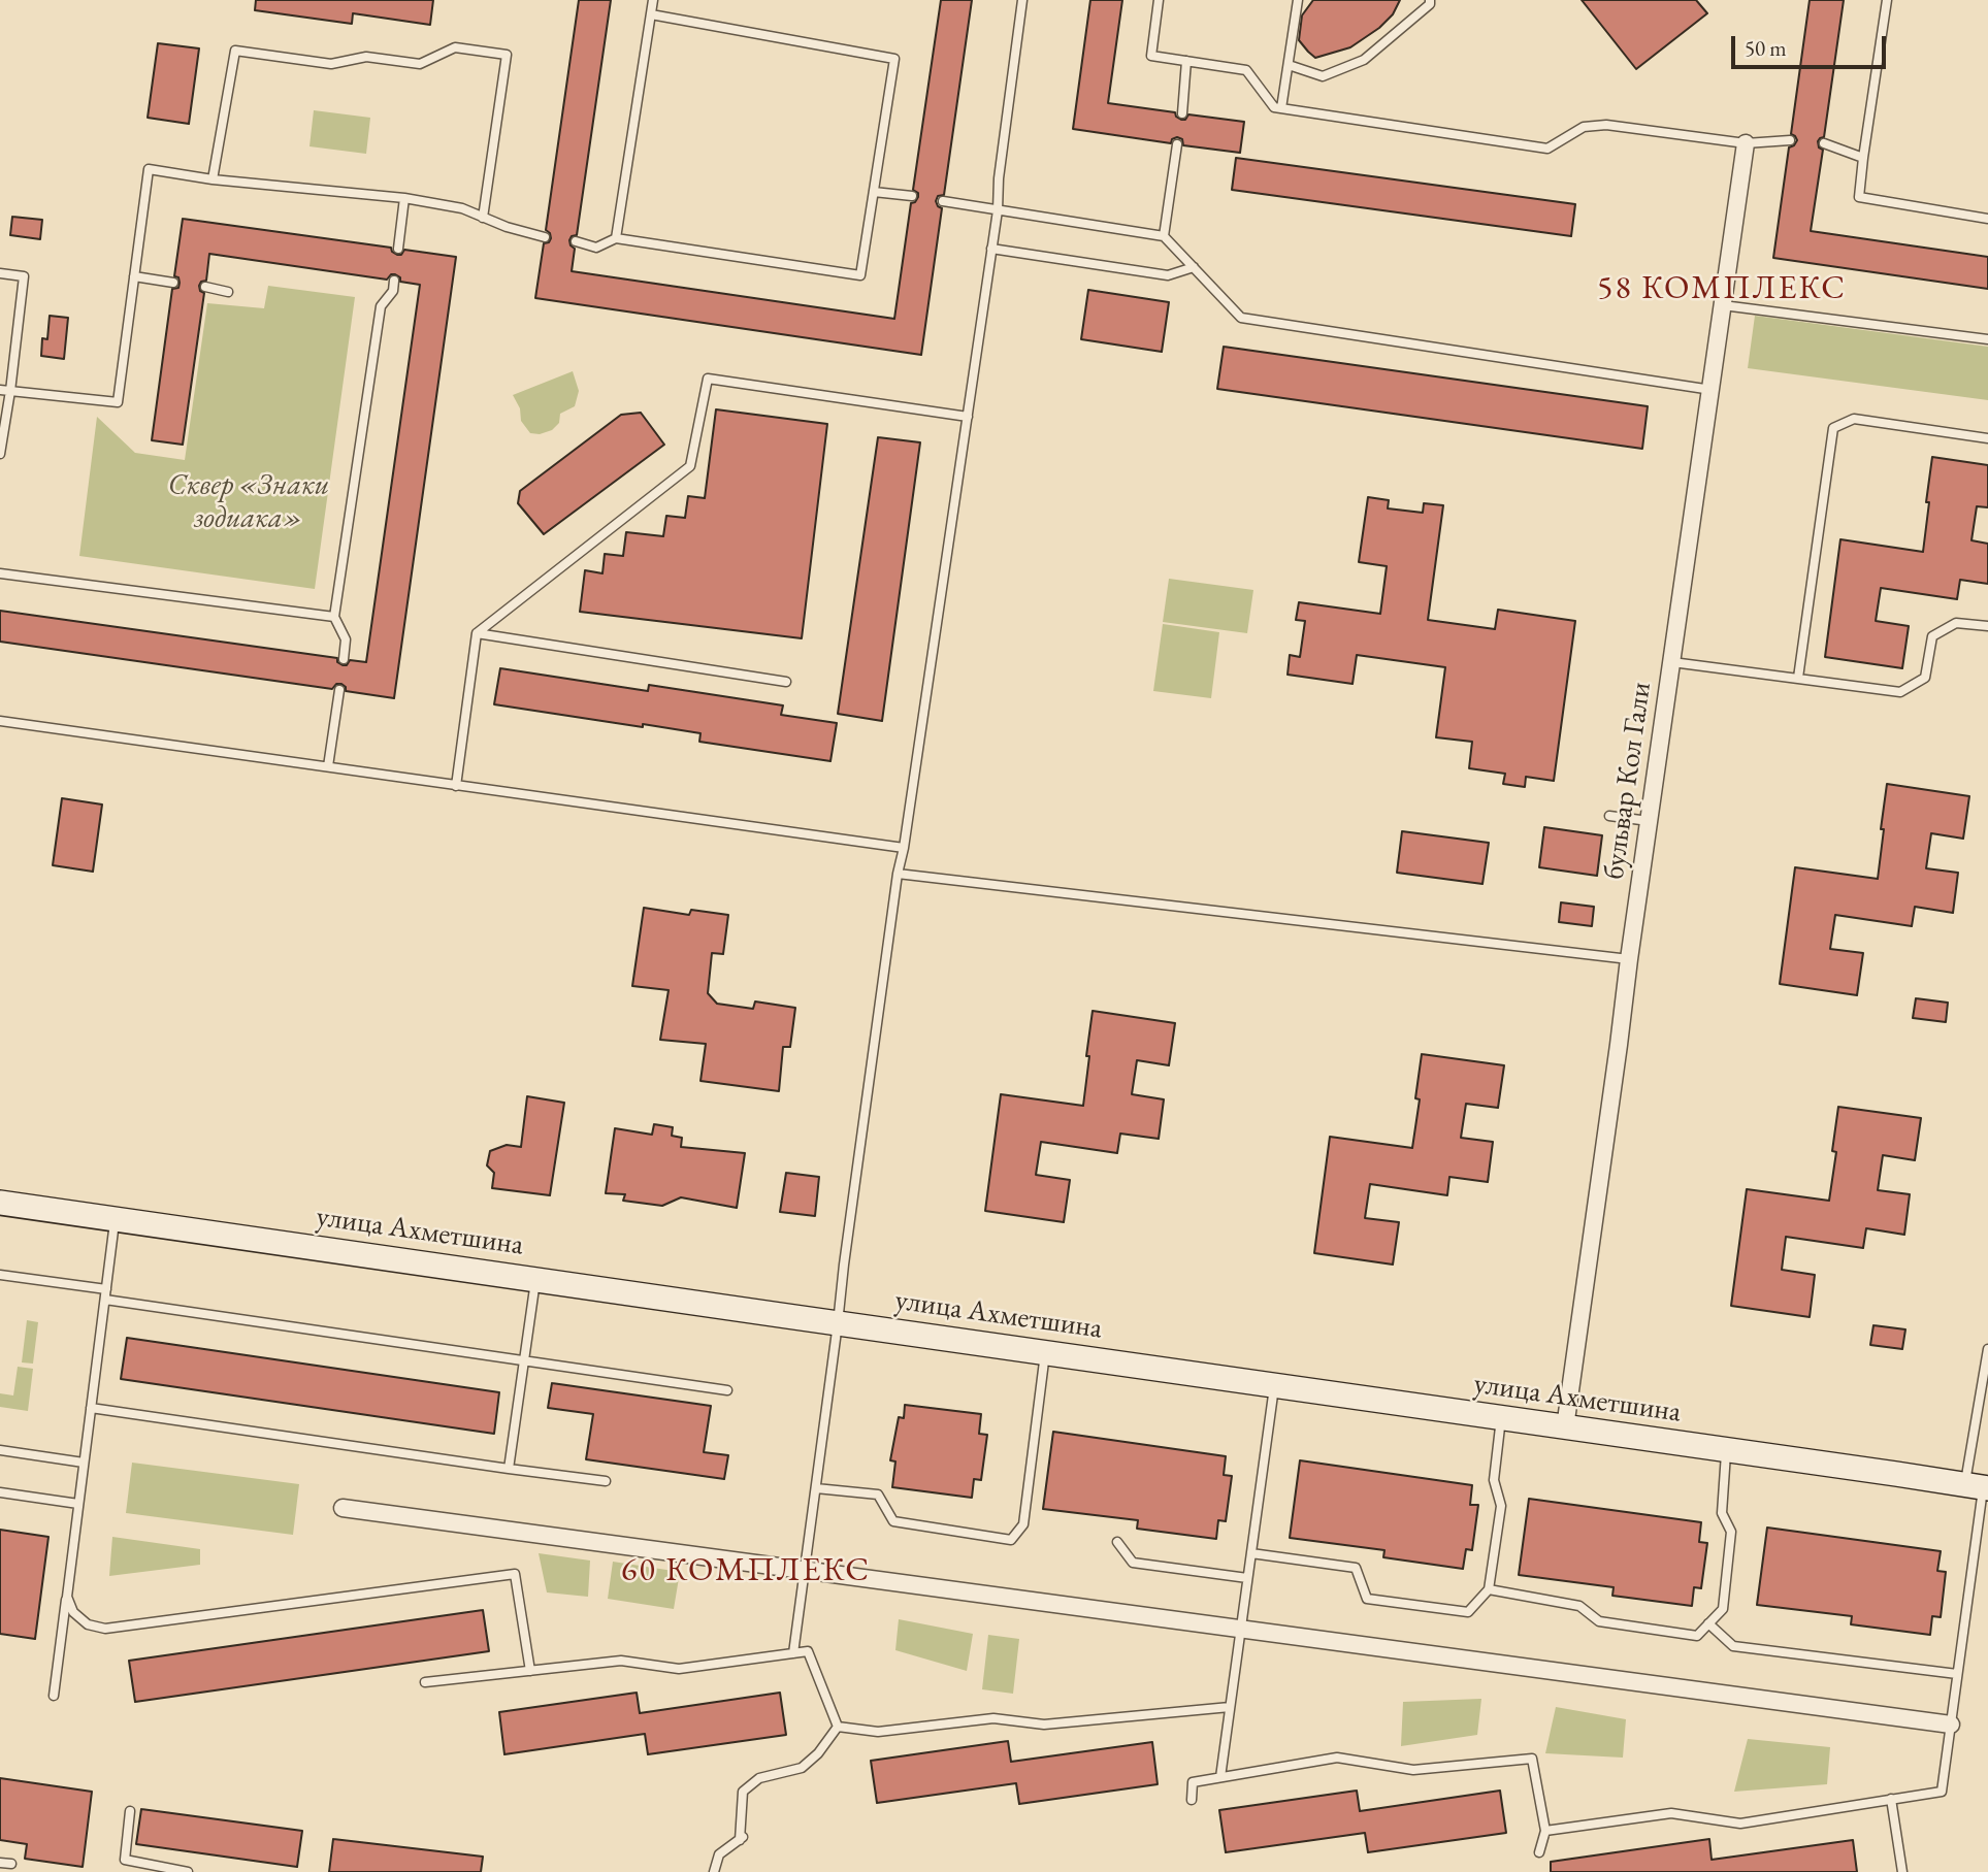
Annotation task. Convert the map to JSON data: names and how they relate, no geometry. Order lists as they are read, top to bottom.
{
  "streets": {
    "street": ["бульвар Кол Гали", "улица Ахметшина"]
  },
  "crossings": [
    ["бульвар Кол Гали", "улица Ахметшина"]
  ],
  "districts": ["58 КОМПЛЕКС", "60 КОМПЛЕКС"],
  "parks": ["Сквер «Знаки зодиака»"],
  "scale_bar": "50 m"
}
